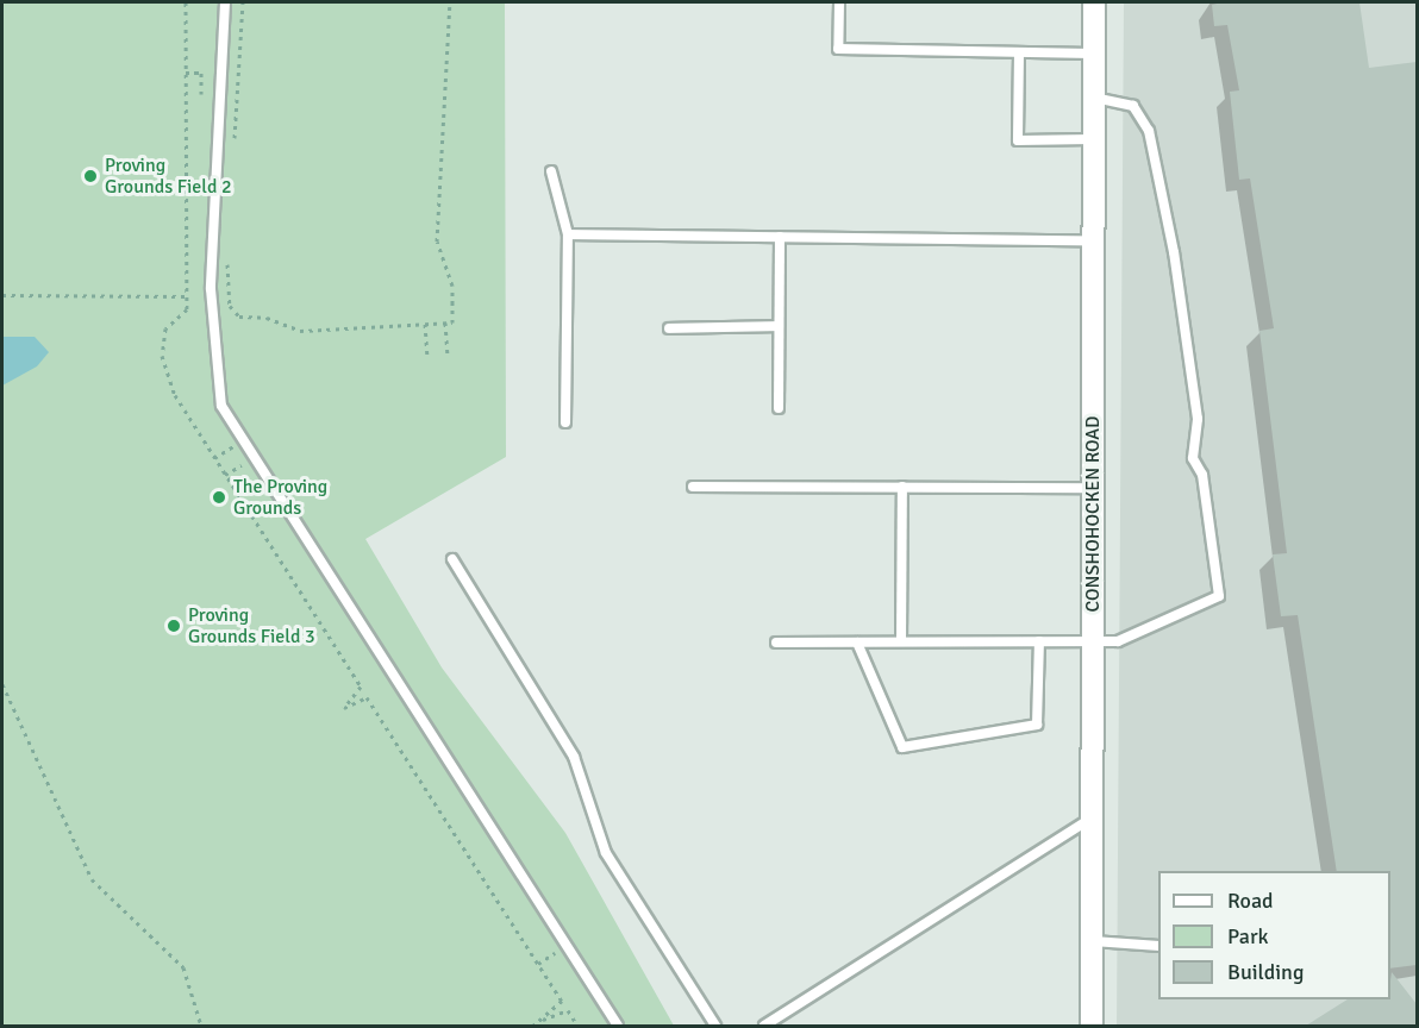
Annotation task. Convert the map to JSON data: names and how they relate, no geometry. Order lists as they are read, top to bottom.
{
  "streets": {
    "main road": ["CONSHOHOCKEN ROAD"]
  },
  "places": ["Proving Grounds Field 2", "The Proving Grounds", "Proving Grounds Field 3"],
  "legend": ["Road", "Park", "Building"]
}
